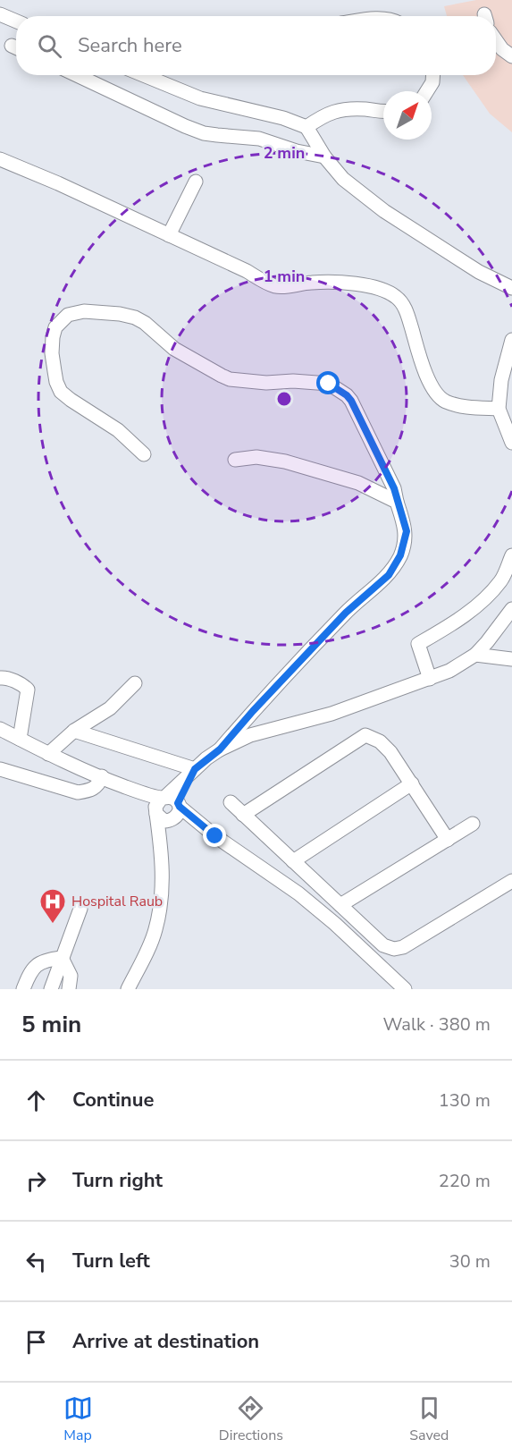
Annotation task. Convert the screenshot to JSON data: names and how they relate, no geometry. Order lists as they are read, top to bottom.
{
  "places": {
    "hospital": ["Hospital Raub"]
  },
  "north": "top right",
  "page": {
    "search": "Search here",
    "heading": ["5 min", "Walk · 380 m"],
    "list": [
      ["Continue", "130 m"],
      ["Turn right", "220 m"],
      ["Turn left", "30 m"],
      "Arrive at destination"
    ],
    "nav": ["Map", "Directions", "Saved"]
  },
  "rings": ["2 min", "1 min"]
}
